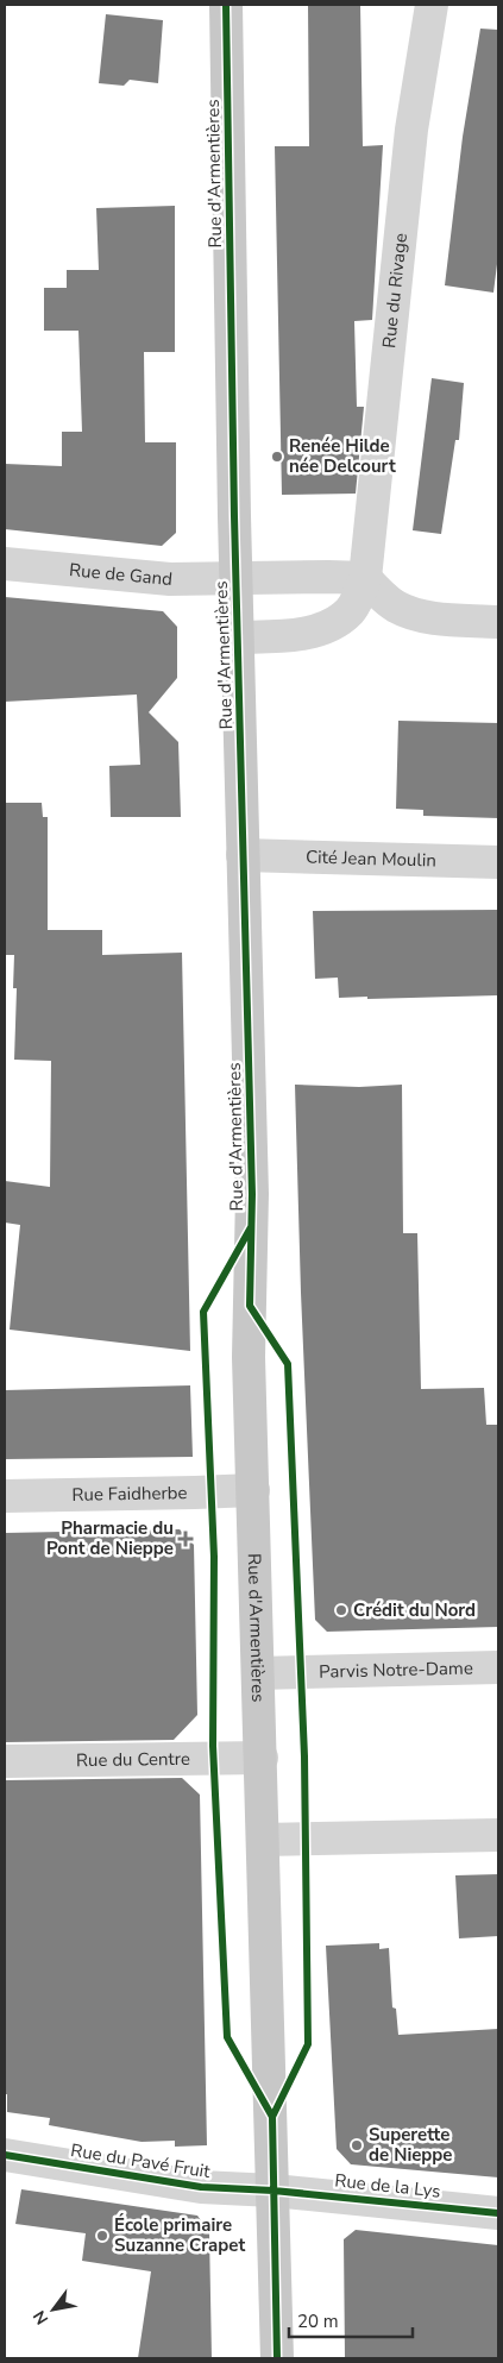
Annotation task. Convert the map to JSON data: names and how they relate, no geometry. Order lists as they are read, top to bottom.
{
  "streets": {
    "main road": ["Rue d'Armentières"],
    "street": [
      "Rue du Rivage",
      "Rue de Gand",
      "Cité Jean Moulin",
      "Rue Faidherbe",
      "Parvis Notre-Dame",
      "Rue du Centre",
      "Rue du Pavé Fruit",
      "Rue de la Lys"
    ]
  },
  "crossings": [
    ["Rue d'Armentières", "Rue du Rivage"],
    ["Rue d'Armentières", "Rue de Gand"],
    ["Rue d'Armentières", "Cité Jean Moulin"],
    ["Rue d'Armentières", "Rue Faidherbe"],
    ["Rue d'Armentières", "Parvis Notre-Dame"],
    ["Rue d'Armentières", "Rue du Centre"],
    ["Rue d'Armentières", "Rue du Pavé Fruit"],
    ["Rue d'Armentières", "Rue de la Lys"],
    ["Rue du Pavé Fruit", "Rue de la Lys"]
  ],
  "places": {
    "other": [
      "Renée Hilde née Delcourt",
      "Crédit du Nord",
      "Superette de Nieppe",
      "École primaire Suzanne Crapet"
    ],
    "health": ["Pharmacie du Pont de Nieppe"]
  },
  "scale_bar": "20 m",
  "north": "bottom left"
}
